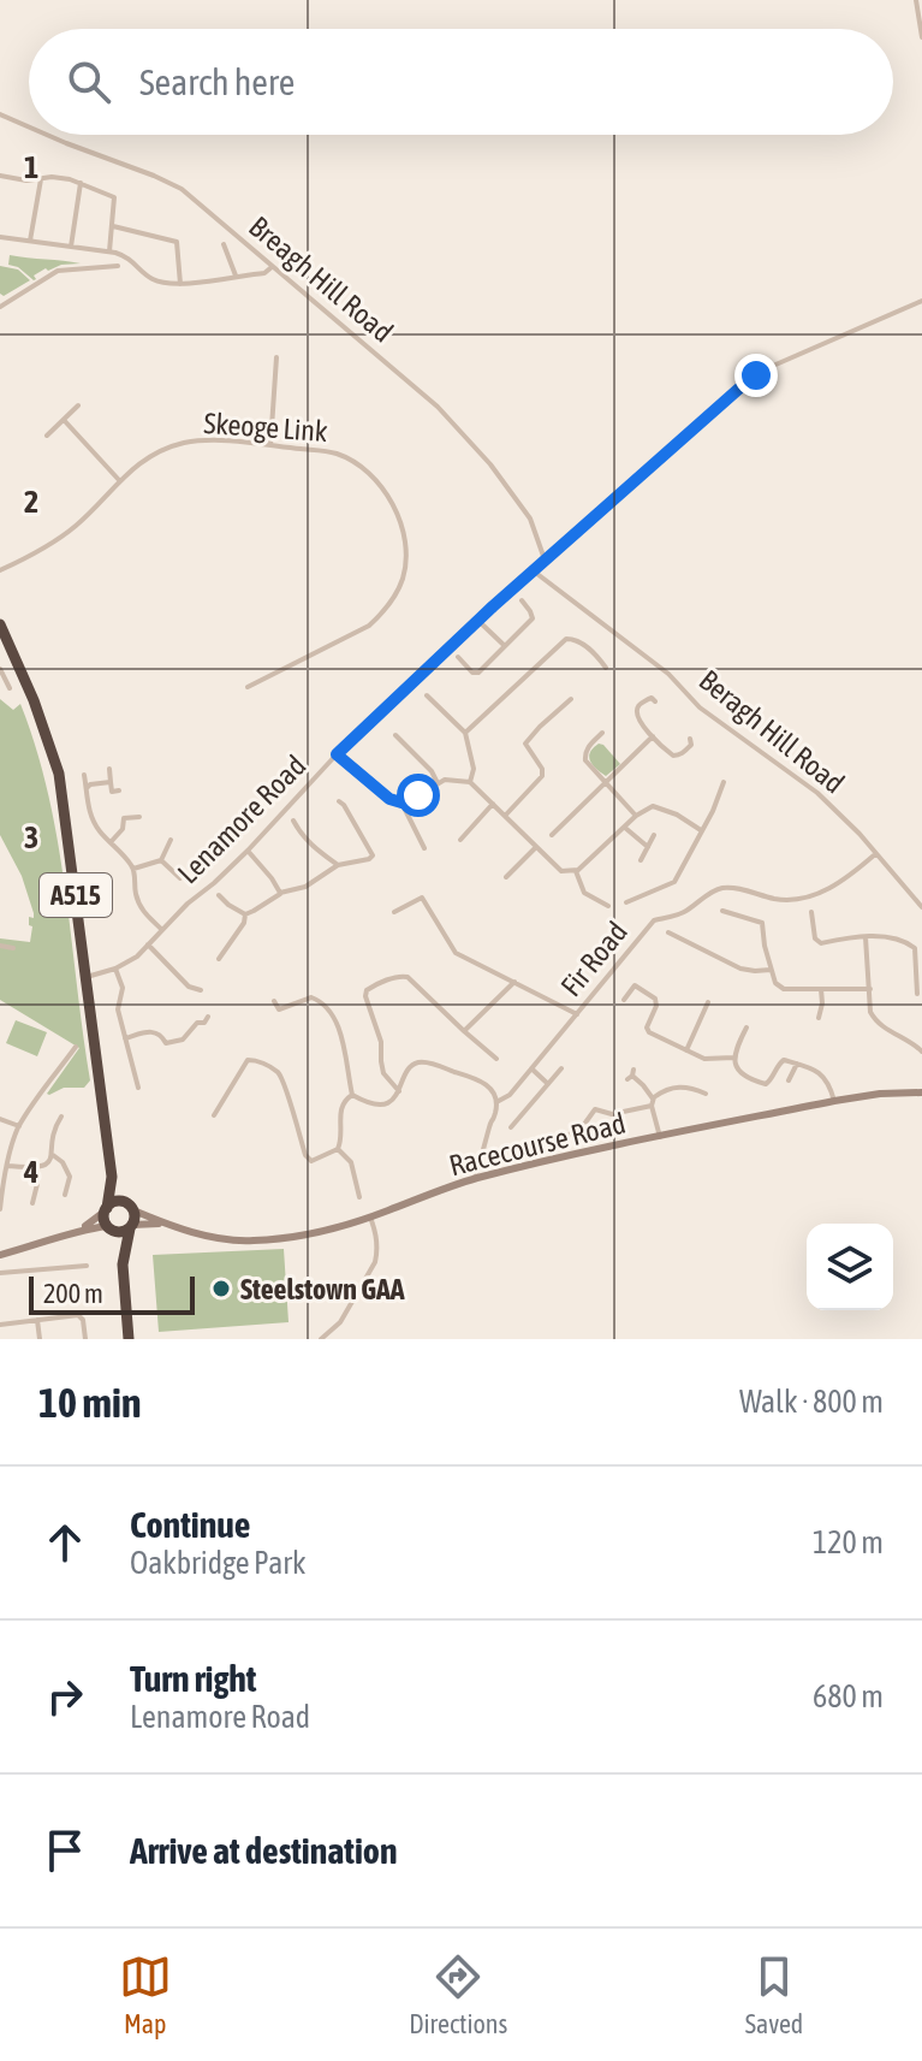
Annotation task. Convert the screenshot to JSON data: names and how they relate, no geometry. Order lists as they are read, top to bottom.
{
  "streets": {
    "highway": ["A515"],
    "street": [
      "Breagh Hill Road",
      "Skeoge Link",
      "Beragh Hill Road",
      "Lenamore Road",
      "Fir Road",
      "Racecourse Road"
    ]
  },
  "crossings": [
    ["Breagh Hill Road", "Lenamore Road"],
    ["Beragh Hill Road", "Lenamore Road"],
    ["Beragh Hill Road", "Fir Road"],
    ["Lenamore Road", "A515"],
    ["A515", "Racecourse Road"]
  ],
  "places": ["Steelstown GAA"],
  "scale_bar": "200 m",
  "page": {
    "search": "Search here",
    "scale": "200 m",
    "heading": ["10 min", "Walk · 800 m"],
    "list": [
      ["Continue", "Oakbridge Park", "120 m"],
      ["Turn right", "Lenamore Road", "680 m"],
      "Arrive at destination"
    ],
    "nav": ["Map", "Directions", "Saved"]
  },
  "grid": {
    "rows": [
      "1",
      "2",
      "3",
      "4"
    ]
  }
}
